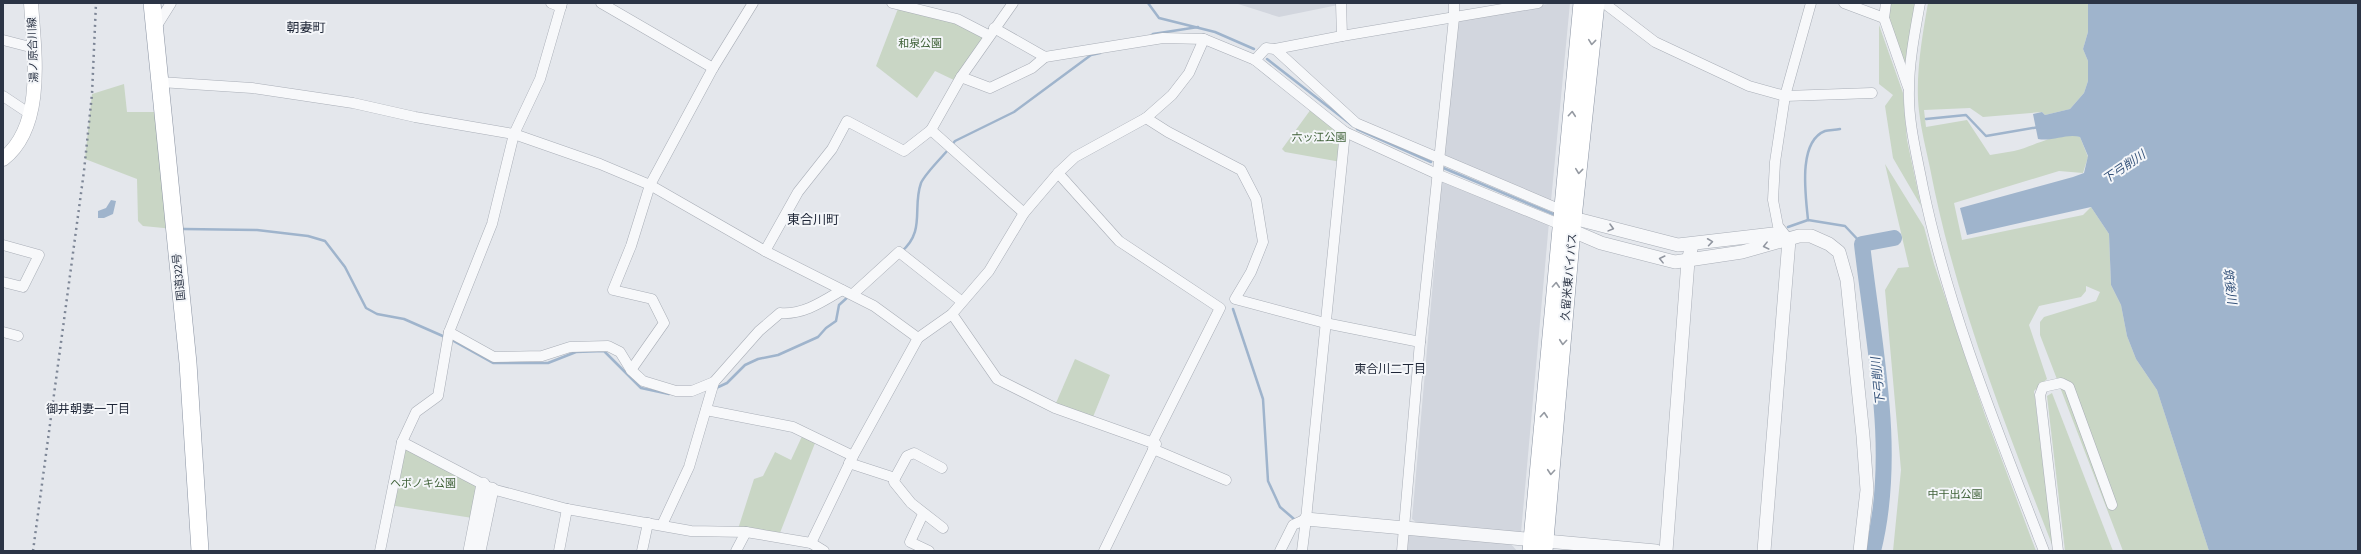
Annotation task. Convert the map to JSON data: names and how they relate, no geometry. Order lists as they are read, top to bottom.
{
  "streets": {
    "highway": ["国道322号", "久留米東バイパス"],
    "main road": ["湯ノ原合川線"]
  },
  "districts": [
    "朝妻町",
    "東合川町",
    "東合川二丁目",
    "御井朝妻一丁目"
  ],
  "water": ["下弓削川", "筑後川"],
  "parks": [
    "和泉公園",
    "六ッ江公園",
    "ヘボノキ公園",
    "中干出公園"
  ]
}
